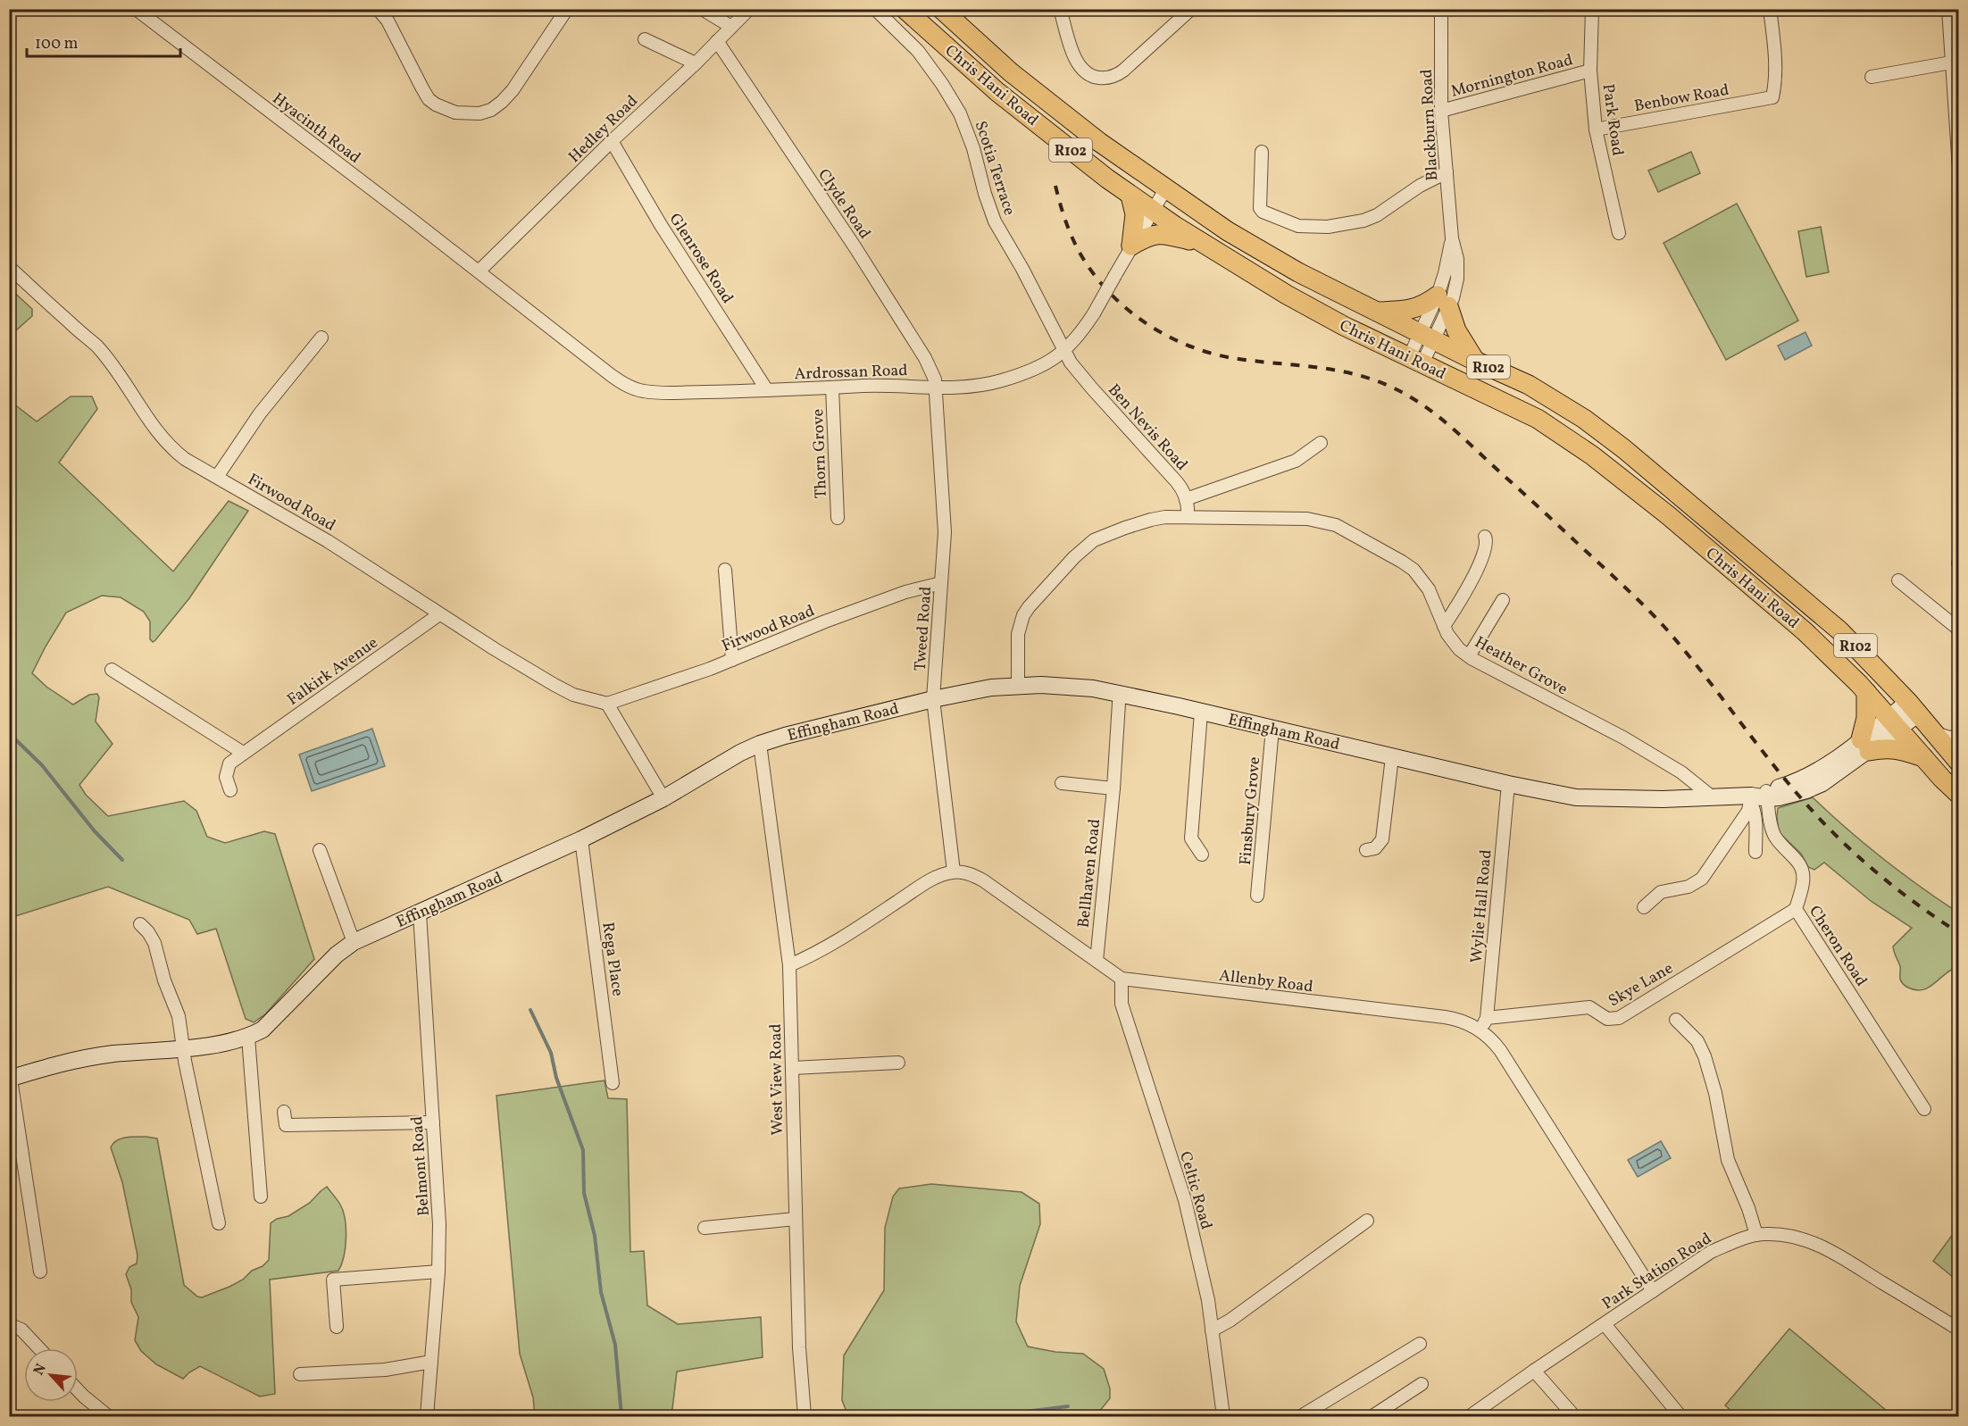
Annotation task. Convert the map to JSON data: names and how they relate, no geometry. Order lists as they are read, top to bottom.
{
  "streets": {
    "main road": ["Chris Hani Road", "R102"],
    "street": [
      "Mornington Road",
      "Benbow Road",
      "Park Road",
      "Blackburn Road",
      "Hyacinth Road",
      "Hedley Road",
      "Scotia Terrace",
      "Clyde Road",
      "Glenrose Road",
      "Ardrossan Road",
      "Ben Nevis Road",
      "Thorn Grove",
      "Firwood Road",
      "Tweed Road",
      "Heather Grove",
      "Falkirk Avenue",
      "Effingham Road",
      "Finsbury Grove",
      "Bellhaven Road",
      "Wylie Hall Road",
      "Cheron Road",
      "Rega Place",
      "Allenby Road",
      "Skye Lane",
      "West View Road",
      "Belmont Road",
      "Celtic Road",
      "Park Station Road"
    ]
  },
  "crossings": [
    ["Mornington Road", "Park Road"],
    ["Mornington Road", "Blackburn Road"],
    ["Chris Hani Road", "Blackburn Road"],
    ["Chris Hani Road", "Ardrossan Road"],
    ["Chris Hani Road", "Effingham Road"],
    ["Benbow Road", "Park Road"],
    ["Hyacinth Road", "Hedley Road"],
    ["Hyacinth Road", "Ardrossan Road"],
    ["Hedley Road", "Clyde Road"],
    ["Hedley Road", "Glenrose Road"],
    ["Hedley Road", "Ardrossan Road"],
    ["Scotia Terrace", "Ardrossan Road"],
    ["Scotia Terrace", "Ben Nevis Road"],
    ["Clyde Road", "Ardrossan Road"],
    ["Clyde Road", "Tweed Road"],
    ["Glenrose Road", "Ardrossan Road"],
    ["Ardrossan Road", "Ben Nevis Road"],
    ["Ardrossan Road", "Thorn Grove"],
    ["Ardrossan Road", "Tweed Road"],
    ["Ben Nevis Road", "Heather Grove"],
    ["Firwood Road", "Tweed Road"],
    ["Firwood Road", "Falkirk Avenue"],
    ["Tweed Road", "Effingham Road"],
    ["Tweed Road", "Allenby Road"],
    ["Heather Grove", "Effingham Road"],
    ["Effingham Road", "Finsbury Grove"],
    ["Effingham Road", "Wylie Hall Road"],
    ["Effingham Road", "Cheron Road"],
    ["Effingham Road", "Rega Place"],
    ["Effingham Road", "West View Road"],
    ["Effingham Road", "Belmont Road"],
    ["Bellhaven Road", "Allenby Road"],
    ["Wylie Hall Road", "Allenby Road"],
    ["Wylie Hall Road", "Skye Lane"],
    ["Cheron Road", "Skye Lane"],
    ["Allenby Road", "Celtic Road"],
    ["Allenby Road", "Park Station Road"]
  ],
  "scale_bar": "100 m",
  "north": "top left"
}
